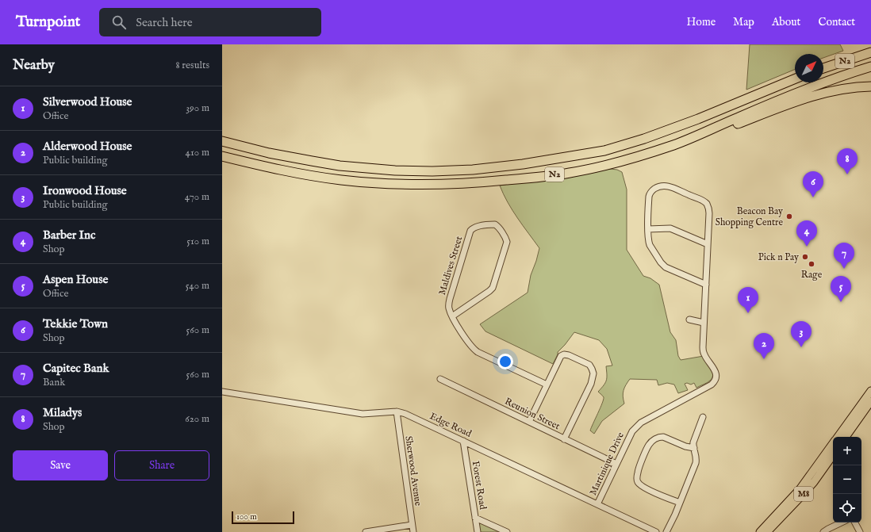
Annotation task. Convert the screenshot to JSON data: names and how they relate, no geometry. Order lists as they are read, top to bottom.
{
  "streets": {
    "highway": ["N2"],
    "main road": ["M8"],
    "street": [
      "Maldives Street",
      "Reunion Street",
      "Edge Road",
      "Martinique Drive",
      "Sherwood Avenue",
      "Forest Road"
    ]
  },
  "crossings": [
    ["Reunion Street", "Martinique Drive"],
    ["Edge Road", "Martinique Drive"],
    ["Edge Road", "Sherwood Avenue"],
    ["Edge Road", "Forest Road"]
  ],
  "places": ["Beacon Bay Shopping Centre", "Pick n Pay", "Rage"],
  "scale_bar": "100 m",
  "north": "top right",
  "page": {
    "header": "Turnpoint",
    "search": "Search here",
    "nav": [
      "Home",
      "Map",
      "About",
      "Contact"
    ],
    "heading": ["Nearby", "8 results"],
    "list": [
      {
        "mark": "1",
        "name": "Silverwood House",
        "note": "Office",
        "value": "390 m"
      },
      {
        "mark": "2",
        "name": "Alderwood House",
        "note": "Public building",
        "value": "410 m"
      },
      {
        "mark": "3",
        "name": "Ironwood House",
        "note": "Public building",
        "value": "470 m"
      },
      {
        "mark": "4",
        "name": "Barber Inc",
        "note": "Shop",
        "value": "510 m"
      },
      {
        "mark": "5",
        "name": "Aspen House",
        "note": "Office",
        "value": "540 m"
      },
      {
        "mark": "6",
        "name": "Tekkie Town",
        "note": "Shop",
        "value": "560 m"
      },
      {
        "mark": "7",
        "name": "Capitec Bank",
        "note": "Bank",
        "value": "560 m"
      },
      {
        "mark": "8",
        "name": "Miladys",
        "note": "Shop",
        "value": "620 m"
      }
    ],
    "pins": [
      "8",
      "6",
      "4",
      "7",
      "5",
      "1",
      "3",
      "2"
    ],
    "map_buttons": ["+", "−"],
    "buttons": ["Save", "Share"],
    "scale": "100 m"
  }
}
